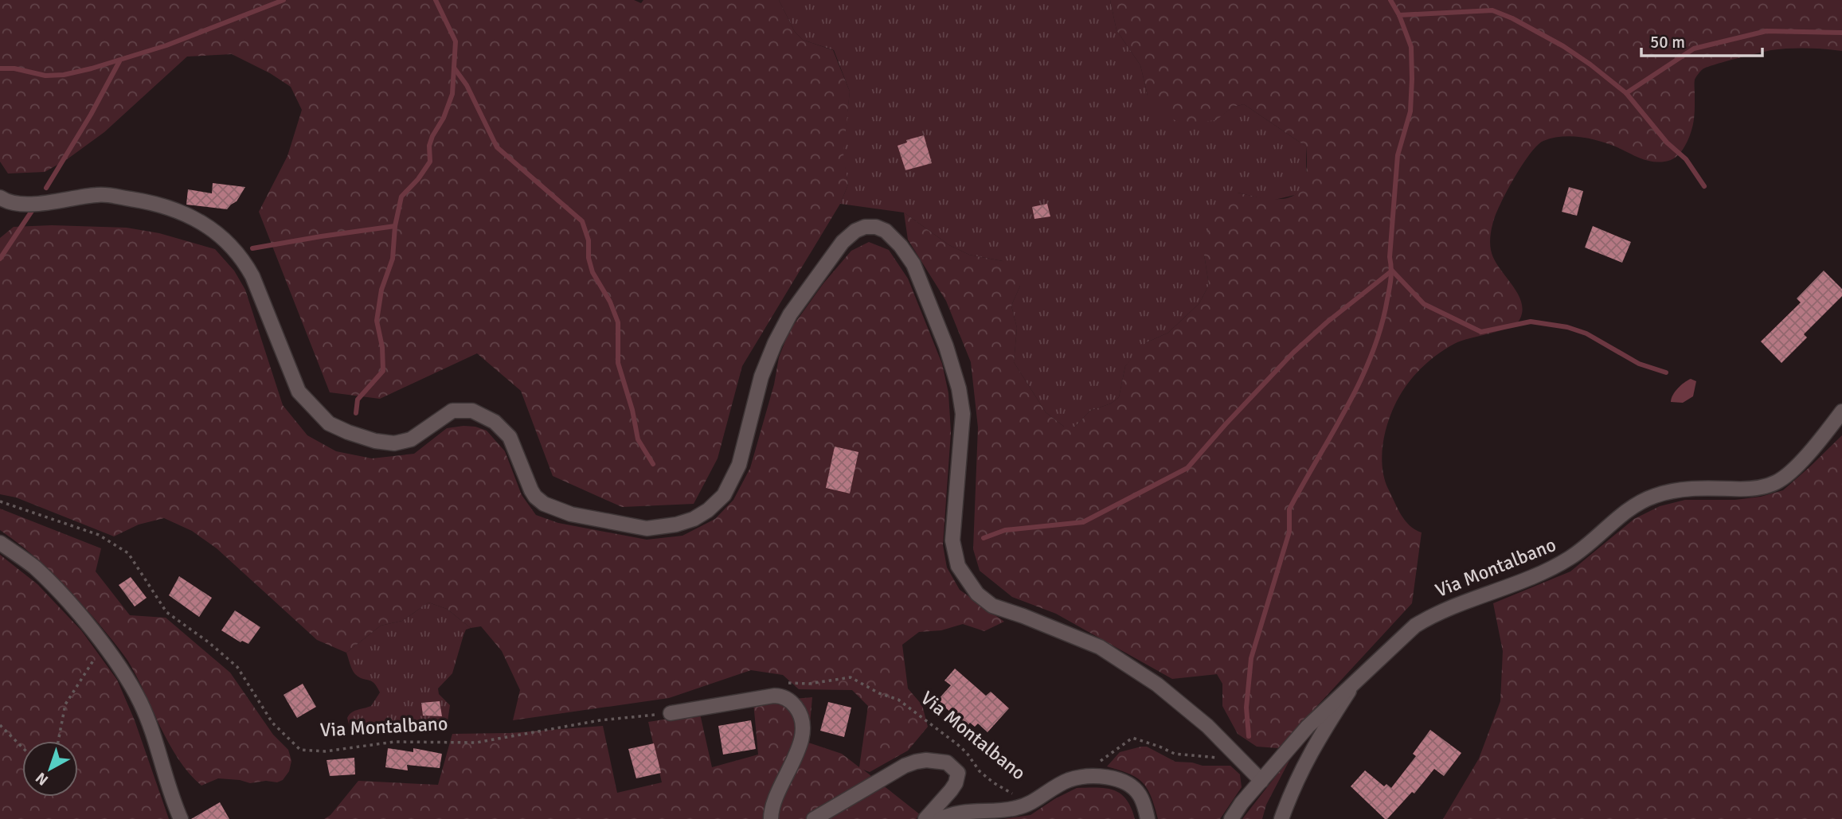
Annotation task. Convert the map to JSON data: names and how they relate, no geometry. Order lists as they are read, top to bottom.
{
  "streets": {
    "street": ["Via Montalbano"]
  },
  "scale_bar": "50 m",
  "north": "bottom left"
}
